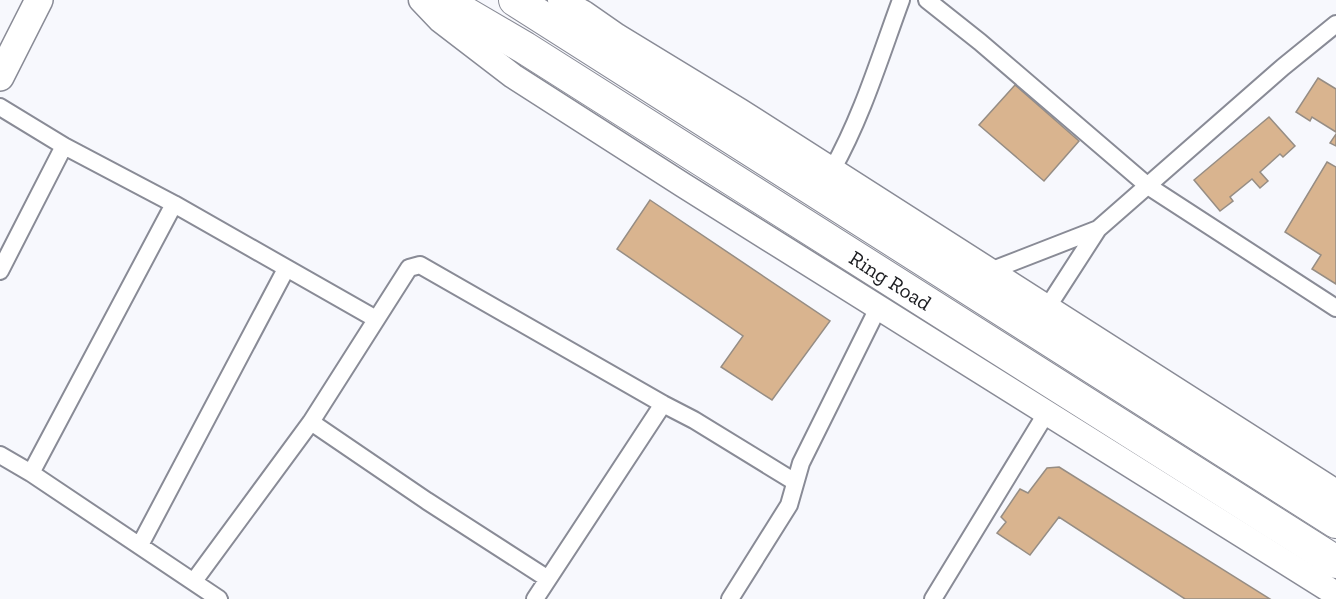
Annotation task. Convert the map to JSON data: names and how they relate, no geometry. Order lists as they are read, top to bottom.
{
  "streets": {
    "highway": ["Ring Road"]
  }
}
